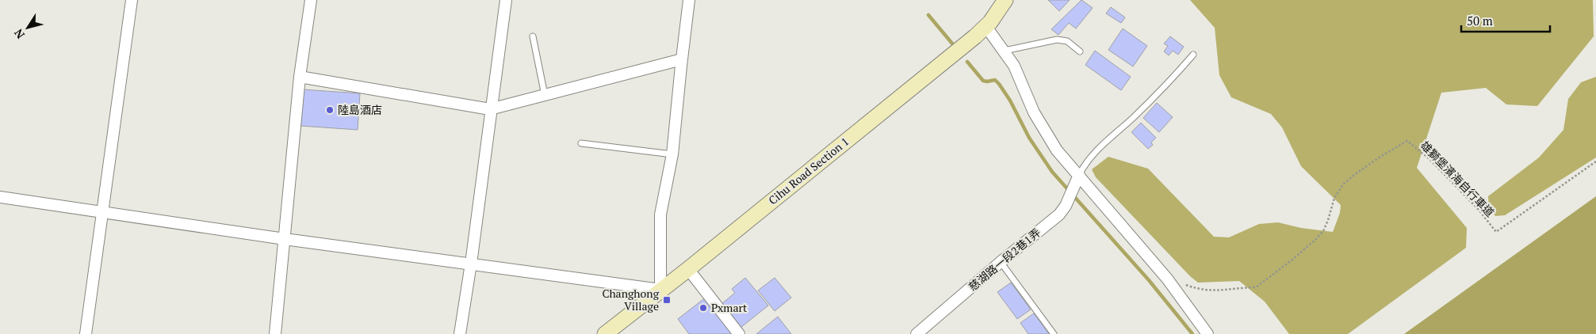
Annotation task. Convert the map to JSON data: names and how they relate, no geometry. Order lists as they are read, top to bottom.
{
  "streets": {
    "main road": ["Cihu Road Section 1"],
    "street": ["慈湖路一段2巷1弄"],
    "path": ["雄獅堡濱海自行車道"]
  },
  "places": {
    "other": ["陸島酒店", "Pxmart"],
    "transit": ["Changhong Village"]
  },
  "scale_bar": "50 m",
  "north": "bottom left"
}
